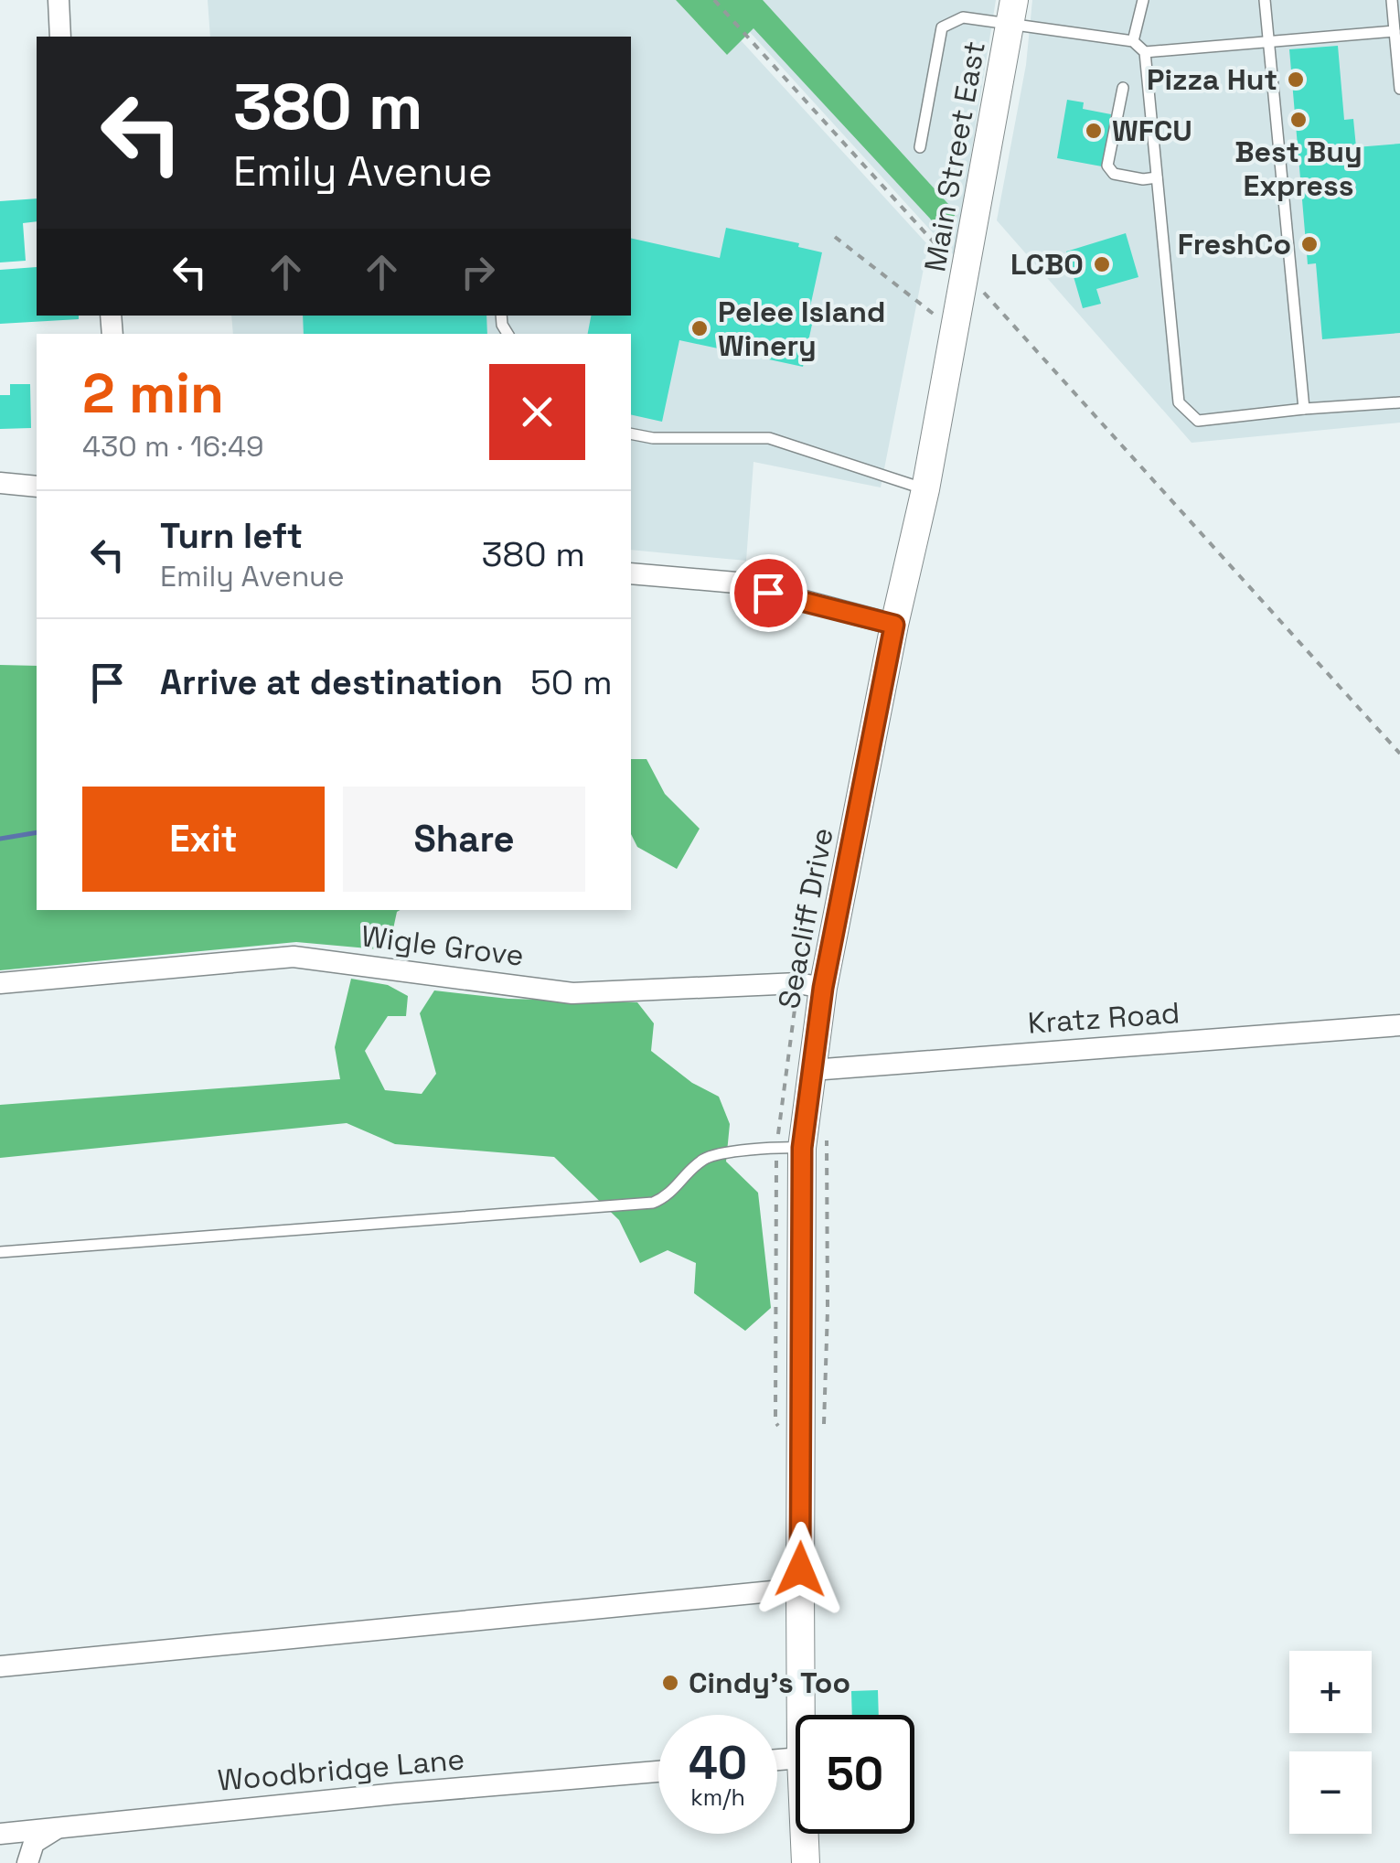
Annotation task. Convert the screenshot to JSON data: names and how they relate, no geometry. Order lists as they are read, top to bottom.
{
  "streets": {
    "main road": ["Main Street East", "Seacliff Drive"],
    "street": ["Wigle Grove", "Kratz Road", "Woodbridge Lane"]
  },
  "crossings": [
    ["Main Street East", "Seacliff Drive"],
    ["Seacliff Drive", "Wigle Grove"],
    ["Seacliff Drive", "Kratz Road"]
  ],
  "places": [
    "Pizza Hut",
    "Best Buy Express",
    "WFCU",
    "FreshCo",
    "LCBO",
    "Pelee Island Winery",
    "Cindy's Too"
  ],
  "page": {
    "turn": ["380 m", "Emily Avenue"],
    "heading": ["2 min", "430 m · 16:49"],
    "list": [
      {
        "name": "Turn left",
        "note": "Emily Avenue",
        "value": "380 m"
      },
      {
        "name": "Arrive at destination",
        "value": "50 m"
      }
    ],
    "buttons": ["Exit", "Share"],
    "map_buttons": ["+", "−"],
    "speed": "40 km/h",
    "limit": "50"
  }
}
